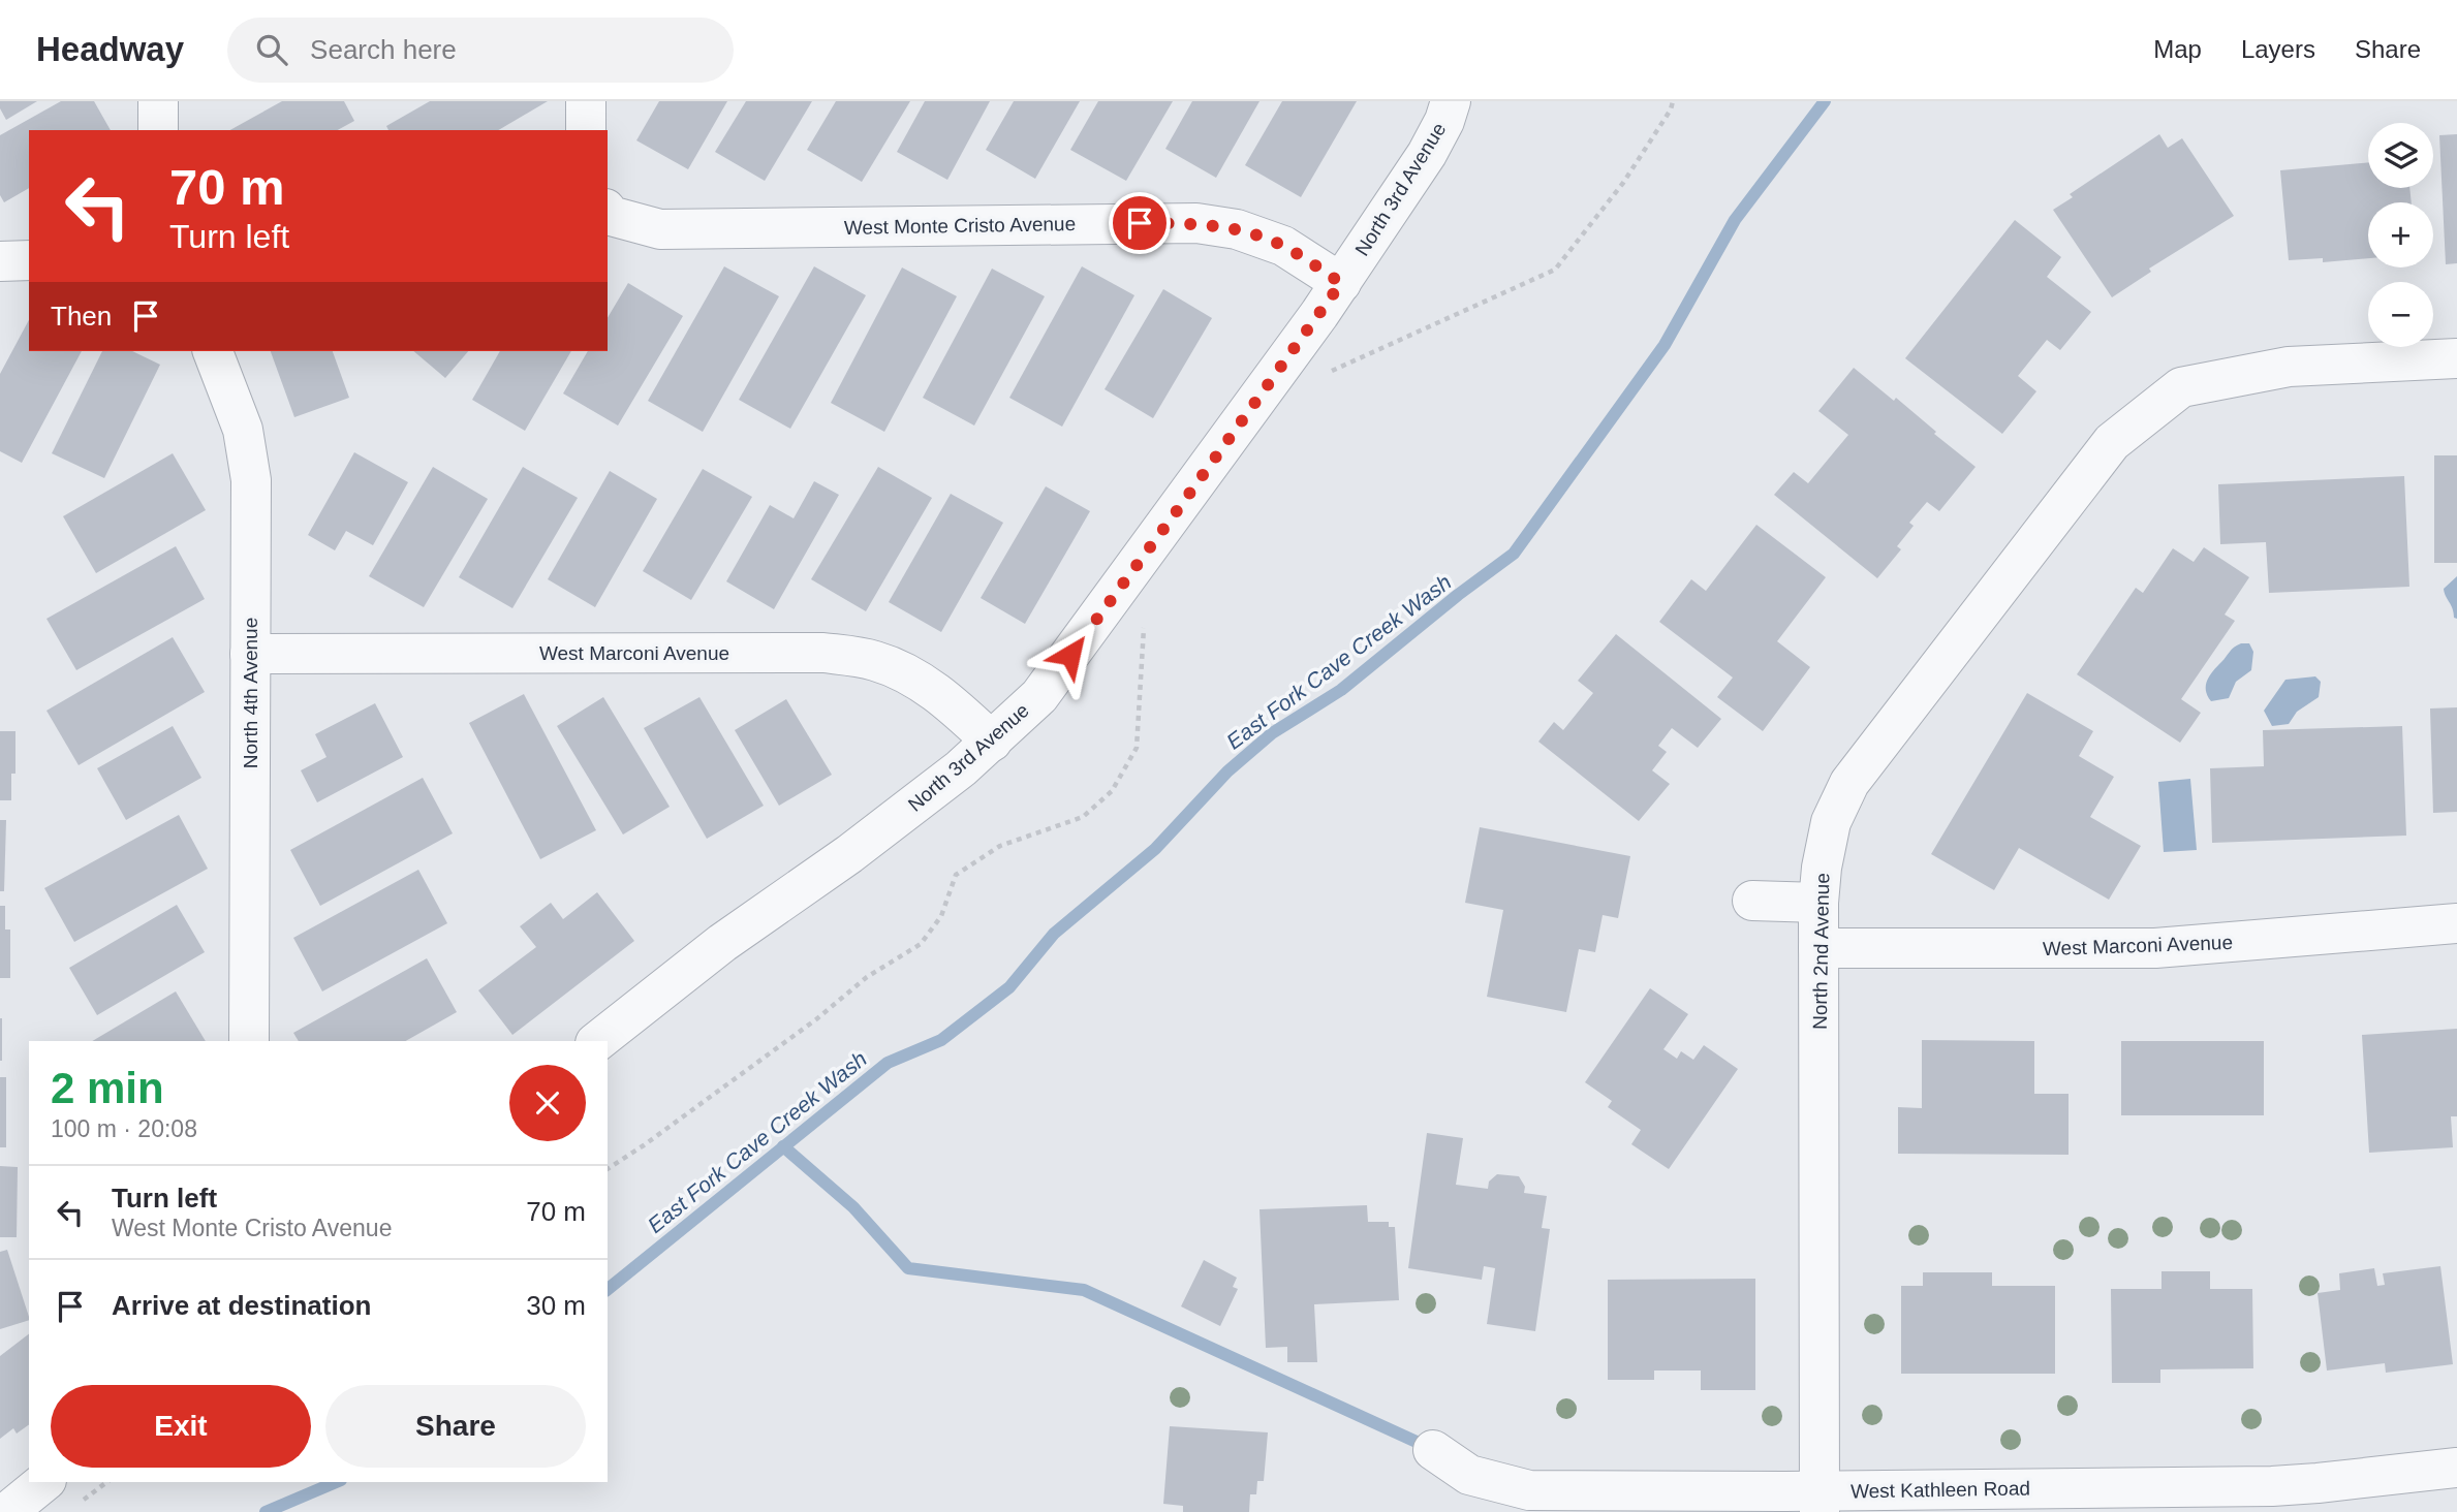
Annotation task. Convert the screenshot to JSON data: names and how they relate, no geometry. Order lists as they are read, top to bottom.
{
  "streets": {
    "street": [
      "North 3rd Avenue",
      "West Monte Cristo Avenue",
      "West Marconi Avenue",
      "North 4th Avenue",
      "North 2nd Avenue",
      "West Kathleen Road"
    ]
  },
  "crossings": [
    ["North 3rd Avenue", "West Monte Cristo Avenue"],
    ["North 3rd Avenue", "West Marconi Avenue"],
    ["West Marconi Avenue", "North 4th Avenue"],
    ["West Marconi Avenue", "North 2nd Avenue"],
    ["North 2nd Avenue", "West Kathleen Road"]
  ],
  "water": ["East Fork Cave Creek Wash"],
  "page": {
    "header": "Headway",
    "search": "Search here",
    "nav": ["Map", "Layers", "Share"],
    "map_buttons": ["+", "−"],
    "turn": ["70 m", "Turn left"],
    "then": "Then",
    "heading": ["2 min", "100 m · 20:08"],
    "list": [
      {
        "name": "Turn left",
        "note": "West Monte Cristo Avenue",
        "value": "70 m"
      },
      {
        "name": "Arrive at destination",
        "value": "30 m"
      }
    ],
    "buttons": ["Exit", "Share"]
  }
}
